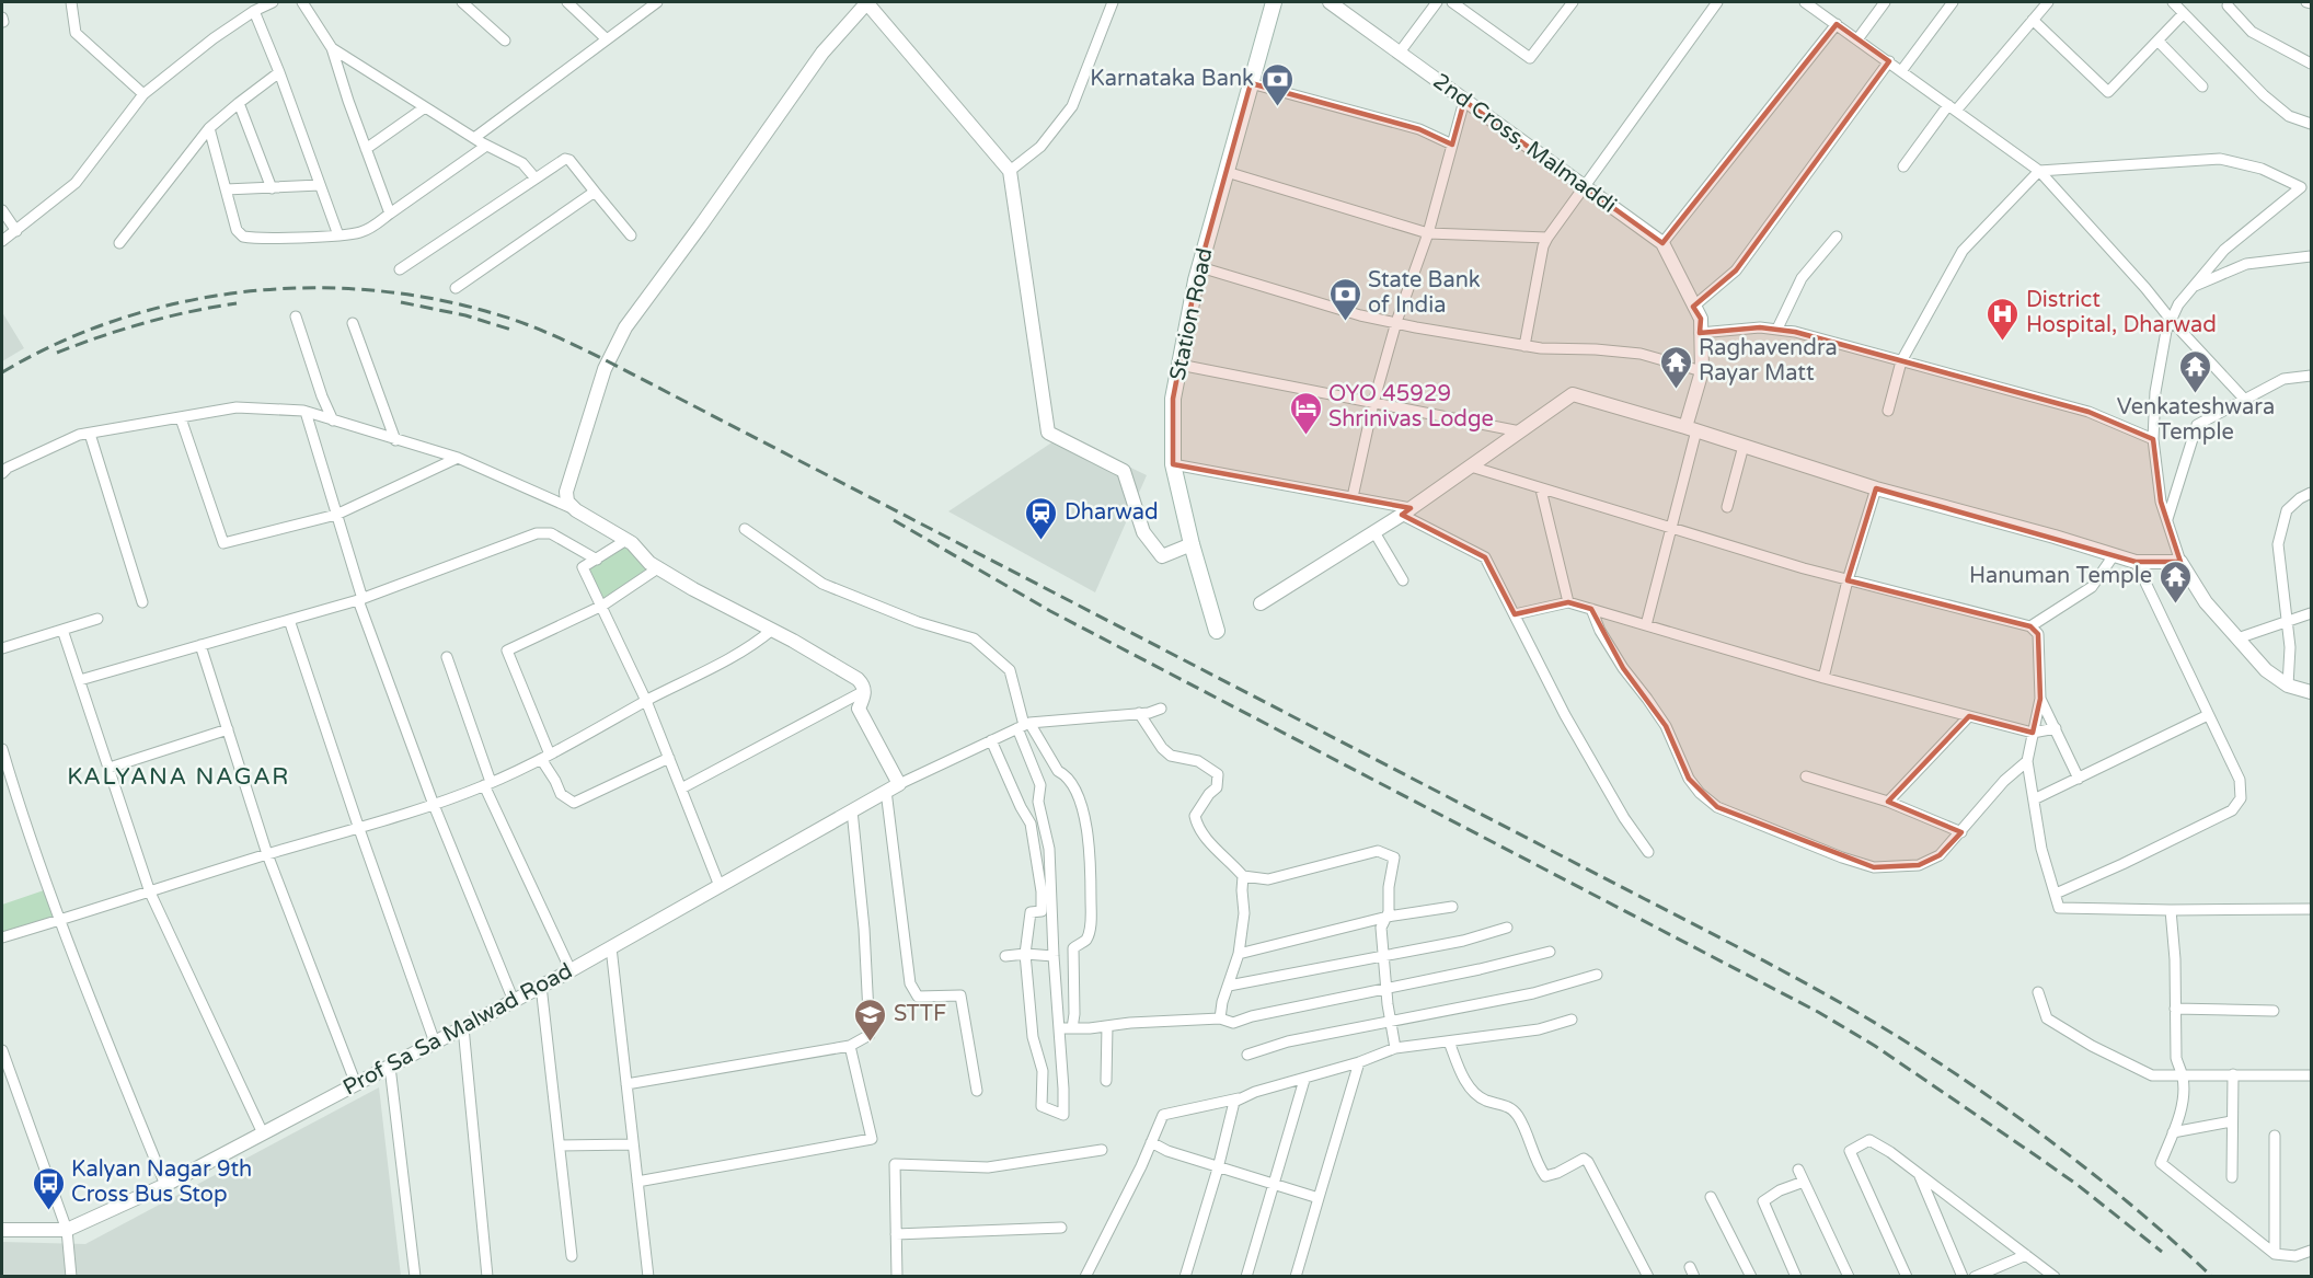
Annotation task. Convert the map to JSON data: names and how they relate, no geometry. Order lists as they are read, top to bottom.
{
  "streets": {
    "main road": ["Station Road"],
    "street": ["2nd Cross, Malmaddi", "Prof Sa Sa Malwad Road"]
  },
  "districts": ["KALYANA NAGAR"],
  "places": {
    "bank": ["Karnataka Bank", "State Bank of India"],
    "hospital": ["District Hospital, Dharwad"],
    "temple": ["Raghavendra Rayar Matt", "Venkateshwara Temple", "Hanuman Temple"],
    "hotel": ["OYO 45929 Shrinivas Lodge"],
    "station": ["Dharwad"],
    "school or university": ["STTF"],
    "bus stop": ["Kalyan Nagar 9th Cross Bus Stop"]
  }
}
